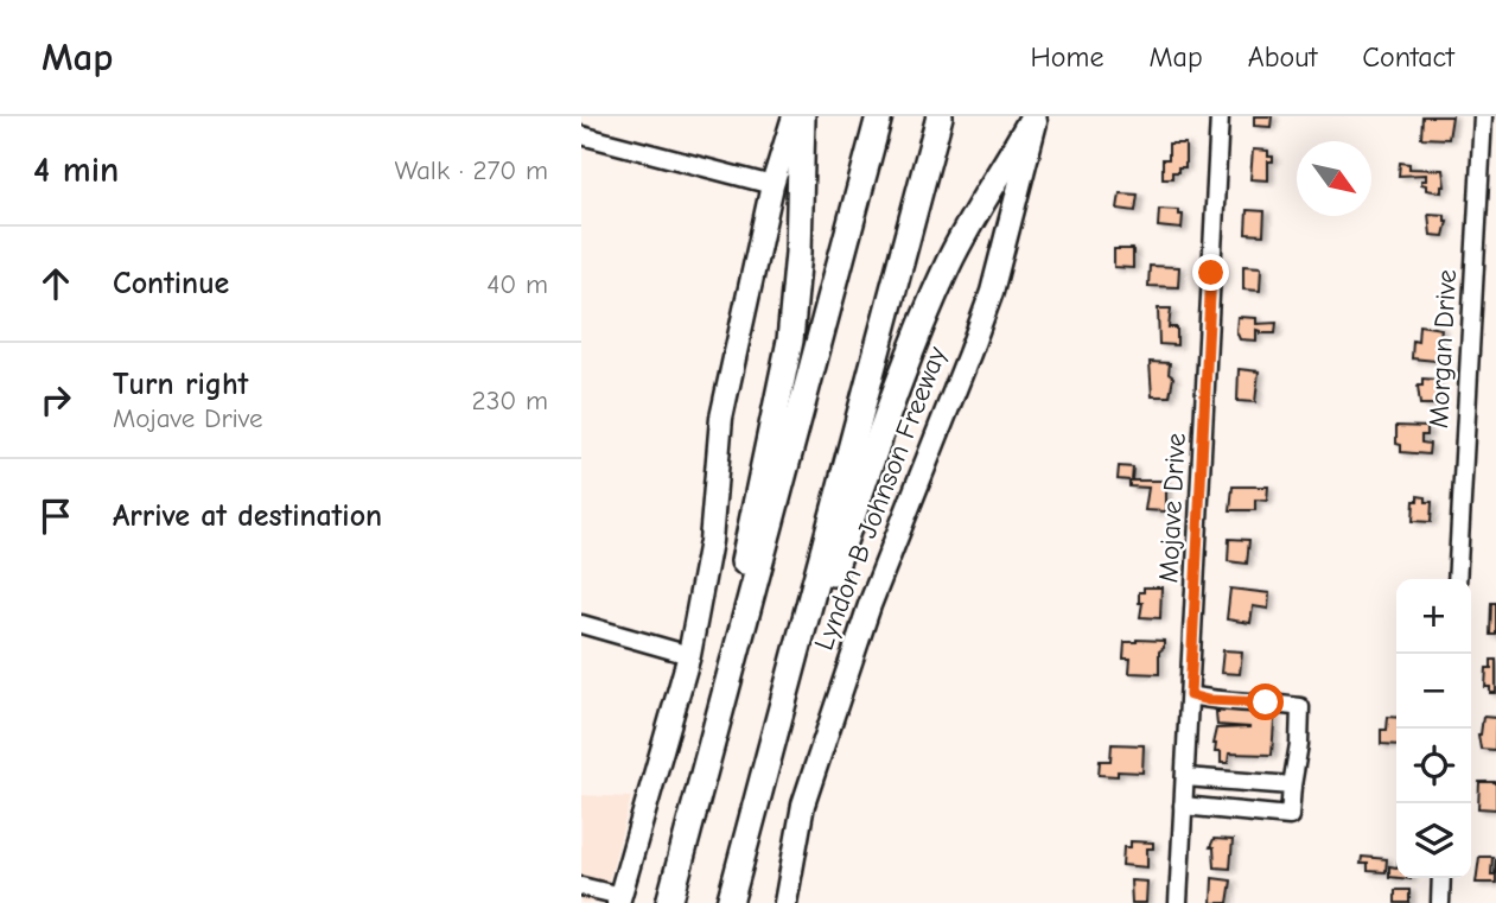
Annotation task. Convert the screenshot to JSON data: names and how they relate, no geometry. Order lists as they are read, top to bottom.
{
  "streets": {
    "highway": ["Lyndon B Johnson Freeway"],
    "street": ["Morgan Drive", "Mojave Drive"]
  },
  "north": "bottom right",
  "page": {
    "header": "Map",
    "nav": [
      "Home",
      "Map",
      "About",
      "Contact"
    ],
    "heading": ["4 min", "Walk · 270 m"],
    "list": [
      ["Continue", "40 m"],
      ["Turn right", "Mojave Drive", "230 m"],
      "Arrive at destination"
    ],
    "map_buttons": ["+", "−"]
  }
}
